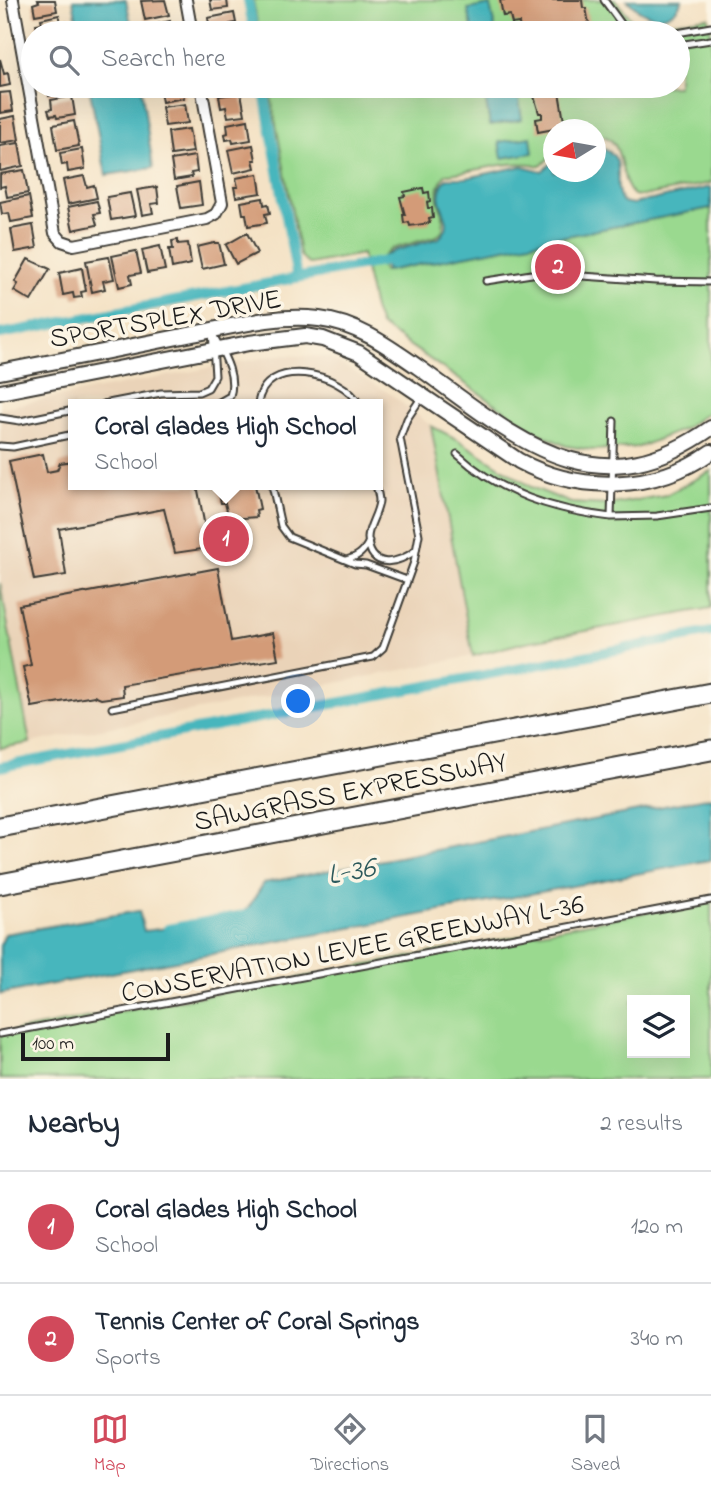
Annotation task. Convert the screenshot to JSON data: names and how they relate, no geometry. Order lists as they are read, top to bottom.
{
  "streets": {
    "highway": ["SAWGRASS EXPRESSWAY"],
    "street": ["SPORTSPLEX DRIVE"],
    "lane": ["CONSERVATION LEVEE GREENWAY L-36"]
  },
  "water": ["L-36"],
  "scale_bar": "100 m",
  "north": "left",
  "page": {
    "search": "Search here",
    "pins": ["2", "1"],
    "popup": ["Coral Glades High School", "School"],
    "scale": "100 m",
    "heading": ["Nearby", "2 results"],
    "list": [
      {
        "mark": "1",
        "name": "Coral Glades High School",
        "note": "School",
        "value": "120 m"
      },
      {
        "mark": "2",
        "name": "Tennis Center of Coral Springs",
        "note": "Sports",
        "value": "340 m"
      }
    ],
    "nav": ["Map", "Directions", "Saved"]
  }
}
